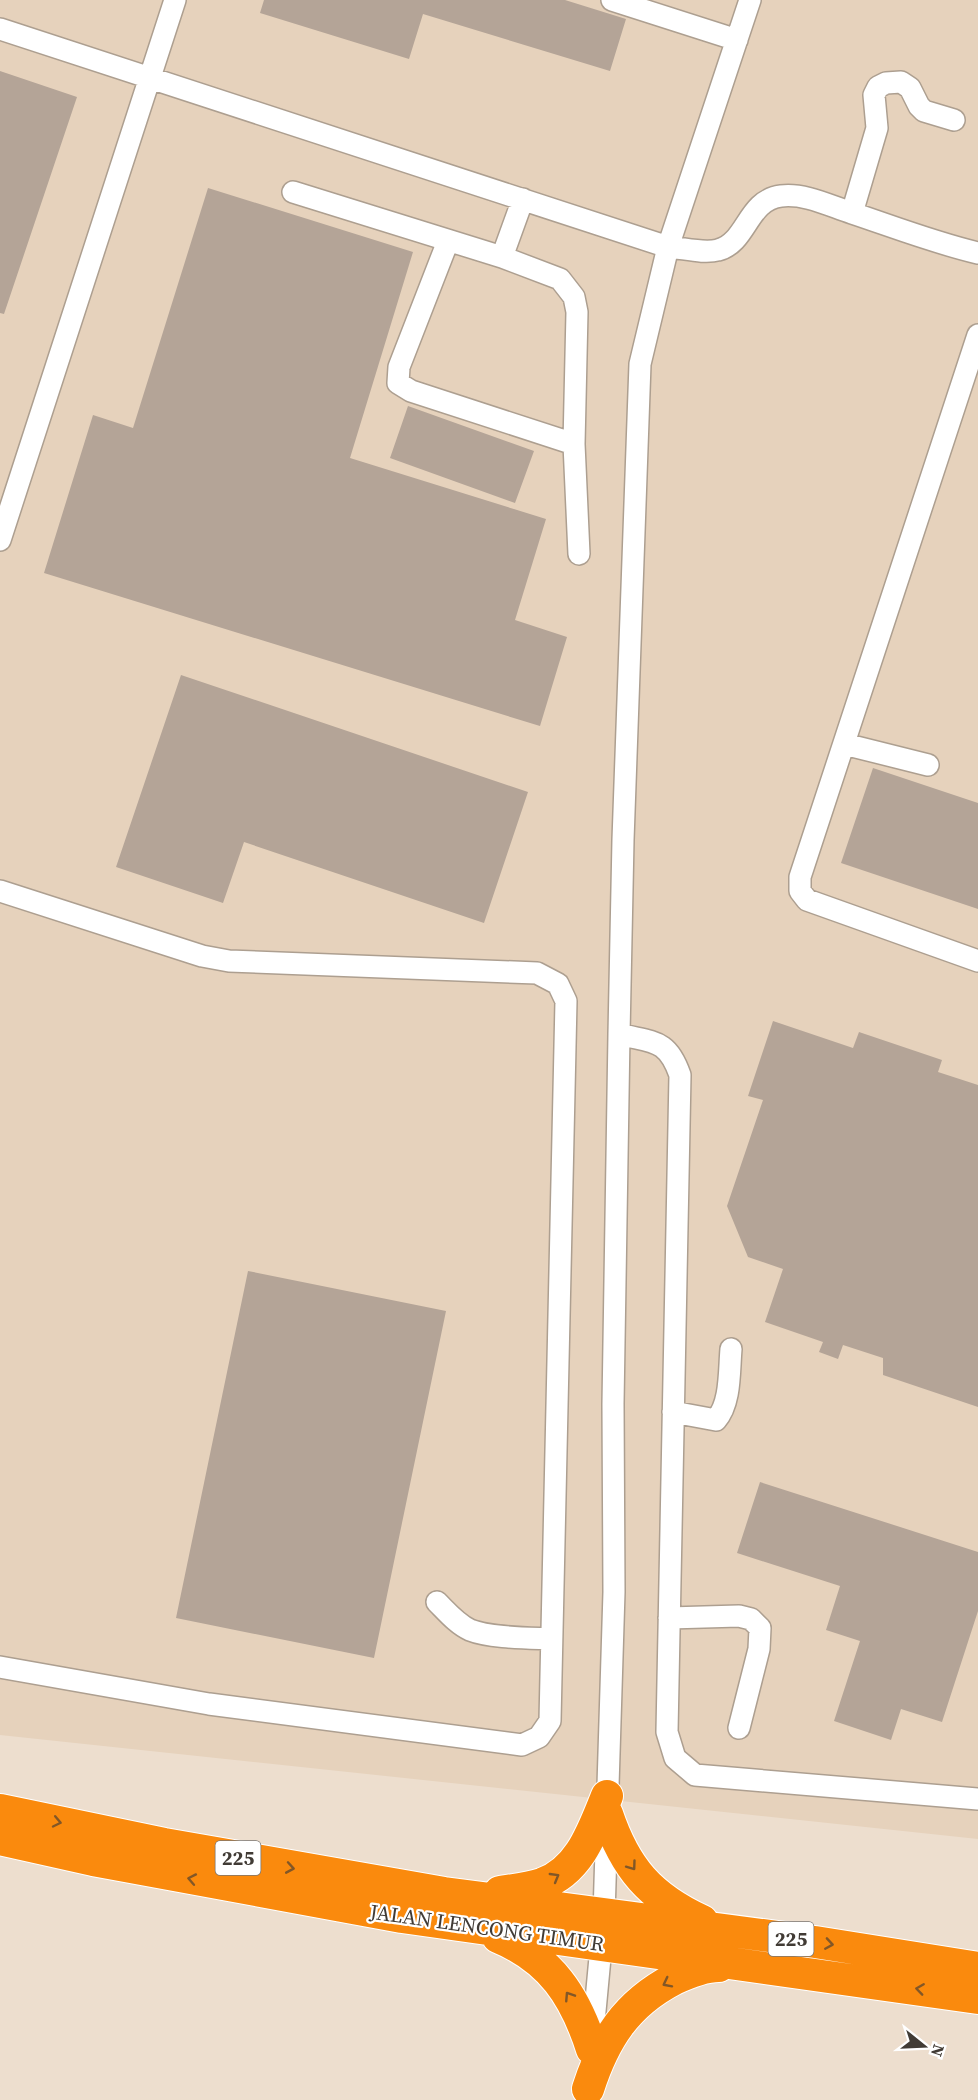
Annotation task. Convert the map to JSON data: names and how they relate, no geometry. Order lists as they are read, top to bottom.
{
  "streets": {
    "highway": ["225", "JALAN LENCONG TIMUR"]
  },
  "north": "right"
}
